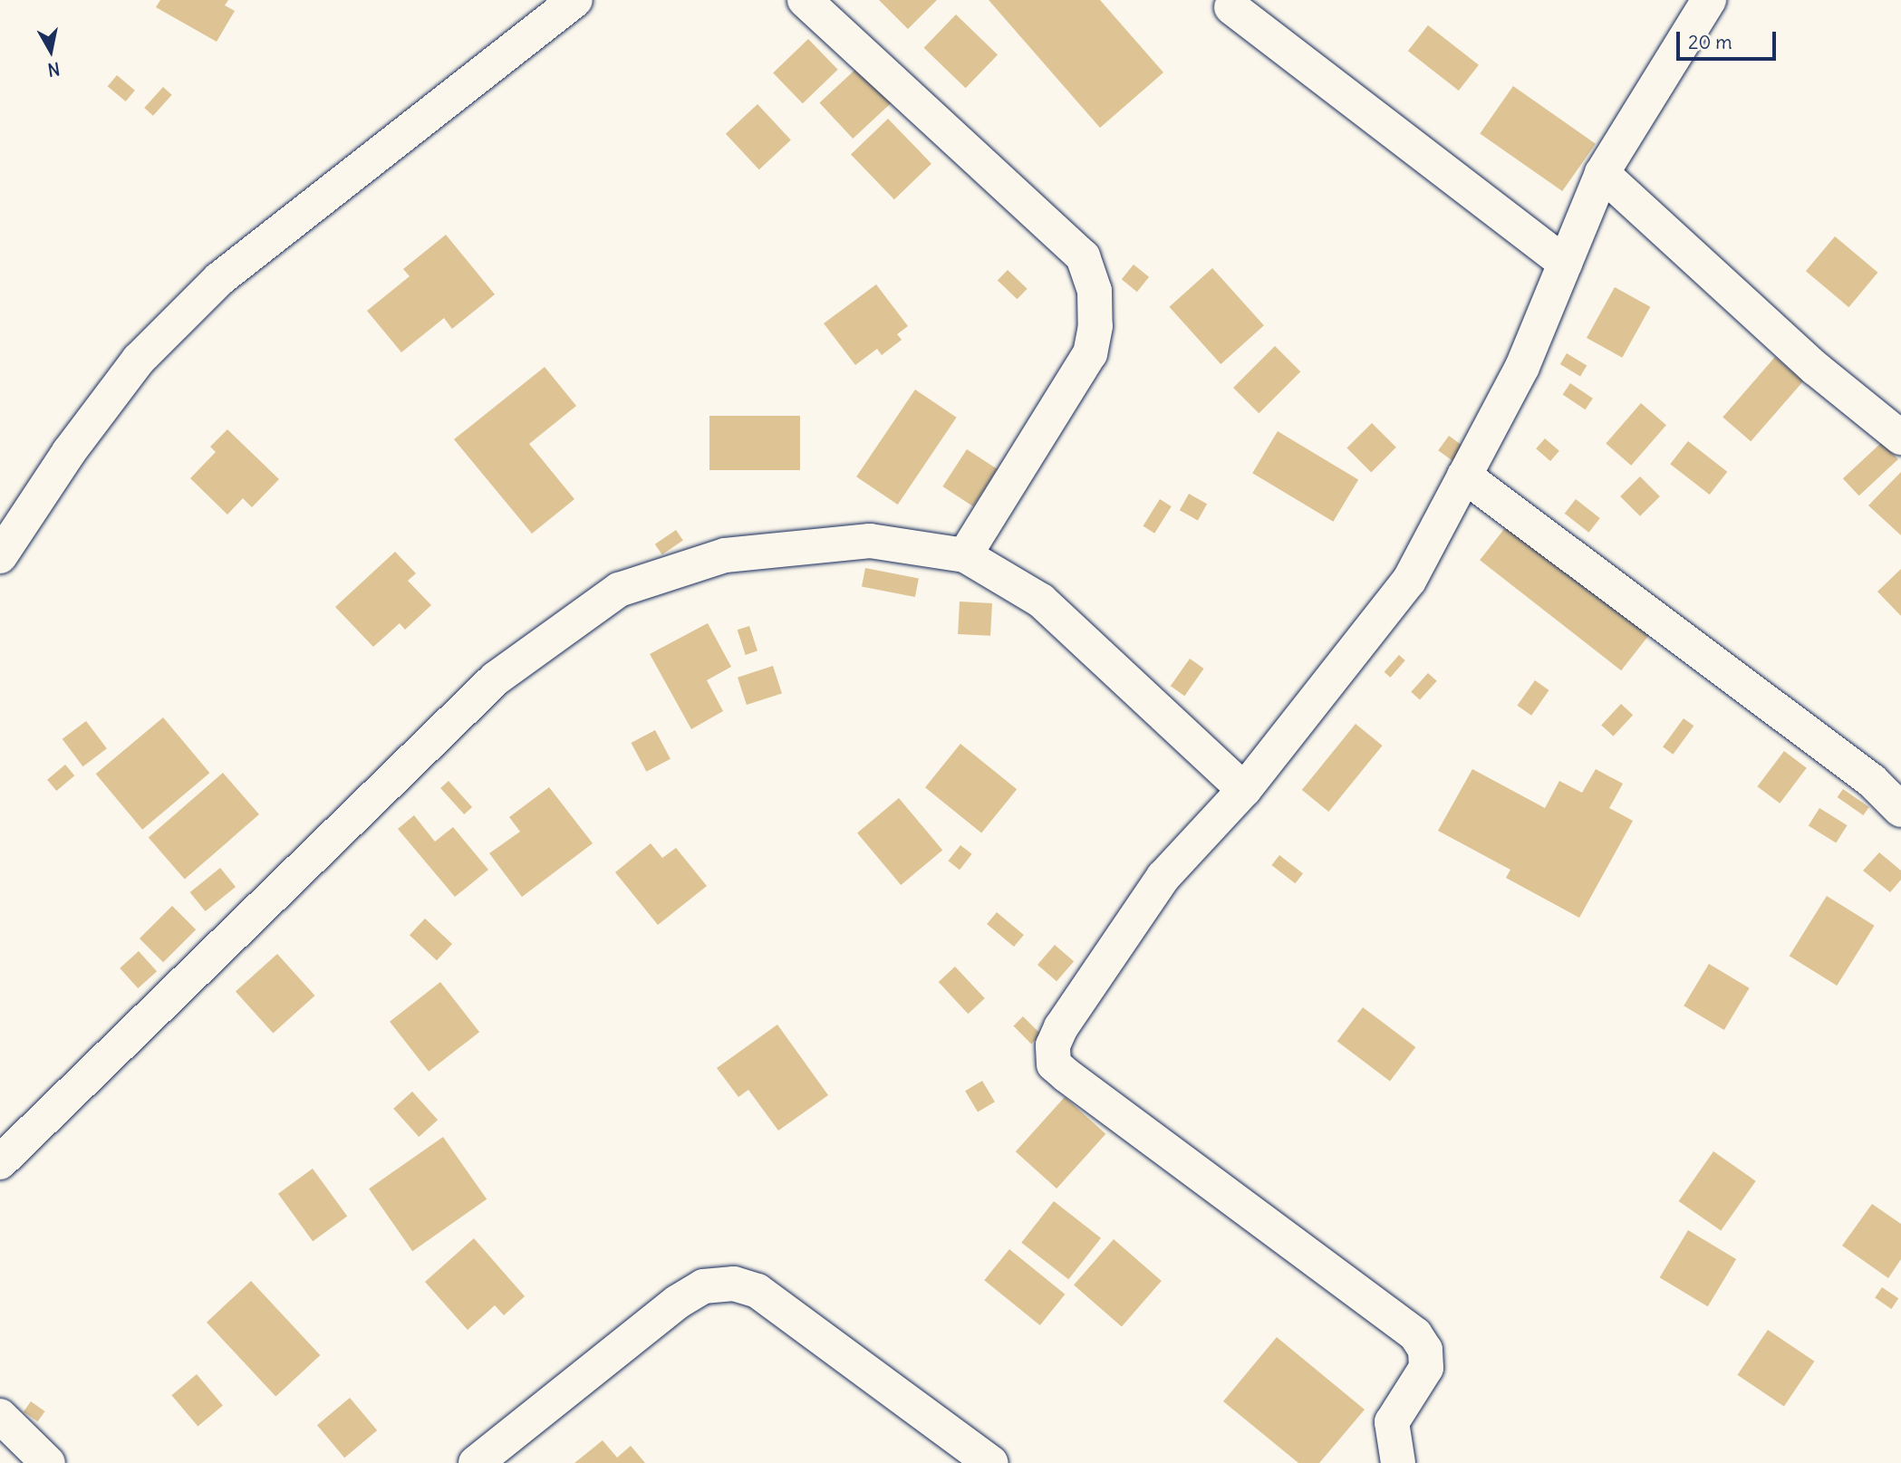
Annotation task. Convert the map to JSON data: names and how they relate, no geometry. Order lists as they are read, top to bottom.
{
  "scale_bar": "20 m",
  "north": "bottom"
}
